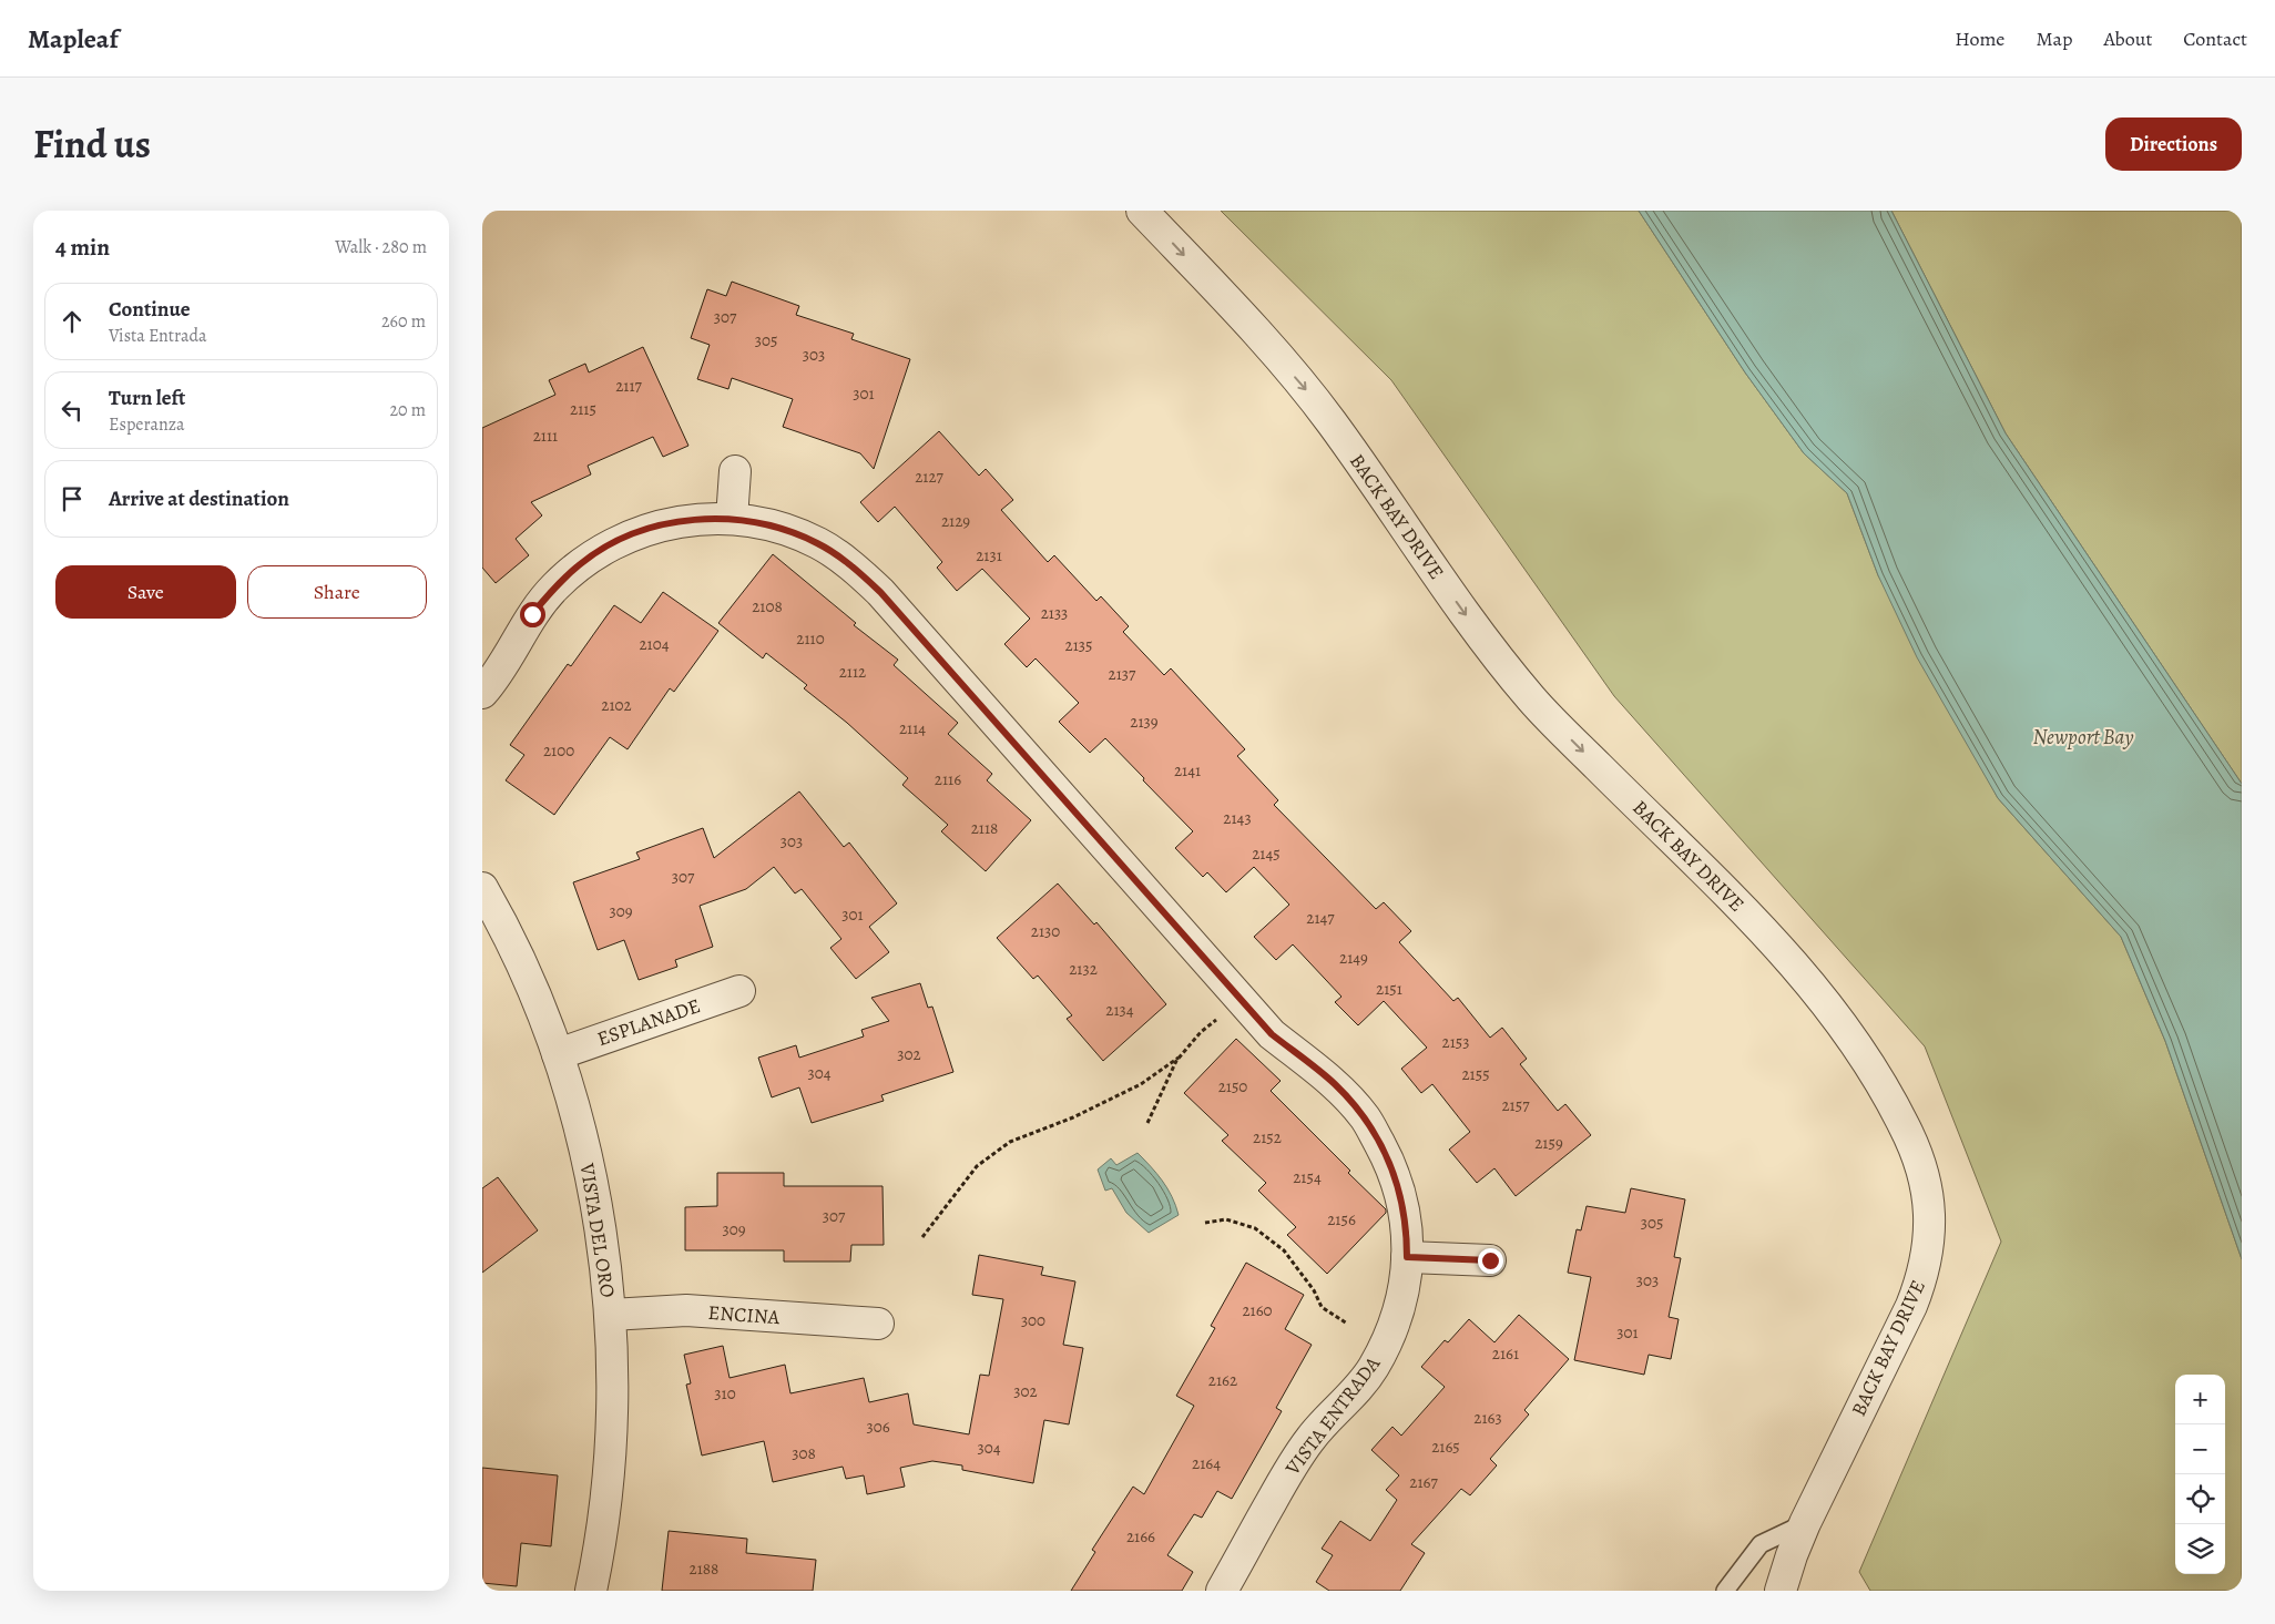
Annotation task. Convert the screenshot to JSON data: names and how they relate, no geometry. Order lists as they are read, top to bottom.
{
  "streets": {
    "street": [
      "BACK BAY DRIVE",
      "ESPLANADE",
      "VISTA DEL ORO",
      "ENCINA",
      "VISTA ENTRADA"
    ]
  },
  "crossings": [
    ["ESPLANADE", "VISTA DEL ORO"],
    ["VISTA DEL ORO", "ENCINA"]
  ],
  "one_way": ["BACK BAY DRIVE"],
  "water": ["Newport Bay"],
  "house_numbers": [
    "307",
    "305",
    "303",
    "2117",
    "301",
    "2115",
    "2111",
    "2127",
    "2129",
    "2131",
    "2108",
    "2133",
    "2110",
    "2104",
    "2135",
    "2112",
    "2137",
    "2102",
    "2139",
    "2114",
    "2100",
    "2141",
    "2116",
    "2143",
    "2118",
    "303",
    "2145",
    "307",
    "309",
    "301",
    "2147",
    "2130",
    "2149",
    "2132",
    "2151",
    "2134",
    "2153",
    "302",
    "304",
    "2155",
    "2150",
    "2157",
    "2152",
    "2159",
    "2154",
    "307",
    "2156",
    "305",
    "309",
    "303",
    "2160",
    "300",
    "301",
    "2161",
    "2162",
    "302",
    "310",
    "2163",
    "306",
    "2165",
    "304",
    "308",
    "2164",
    "2167",
    "2166",
    "2188"
  ],
  "page": {
    "header": "Mapleaf",
    "nav": [
      "Home",
      "Map",
      "About",
      "Contact"
    ],
    "title": "Find us",
    "buttons": [
      "Directions",
      ["Save", "Share"]
    ],
    "heading": ["4 min", "Walk · 280 m"],
    "list": [
      ["Continue", "Vista Entrada", "260 m"],
      ["Turn left", "Esperanza", "20 m"],
      "Arrive at destination"
    ],
    "map_buttons": ["+", "−"]
  }
}
